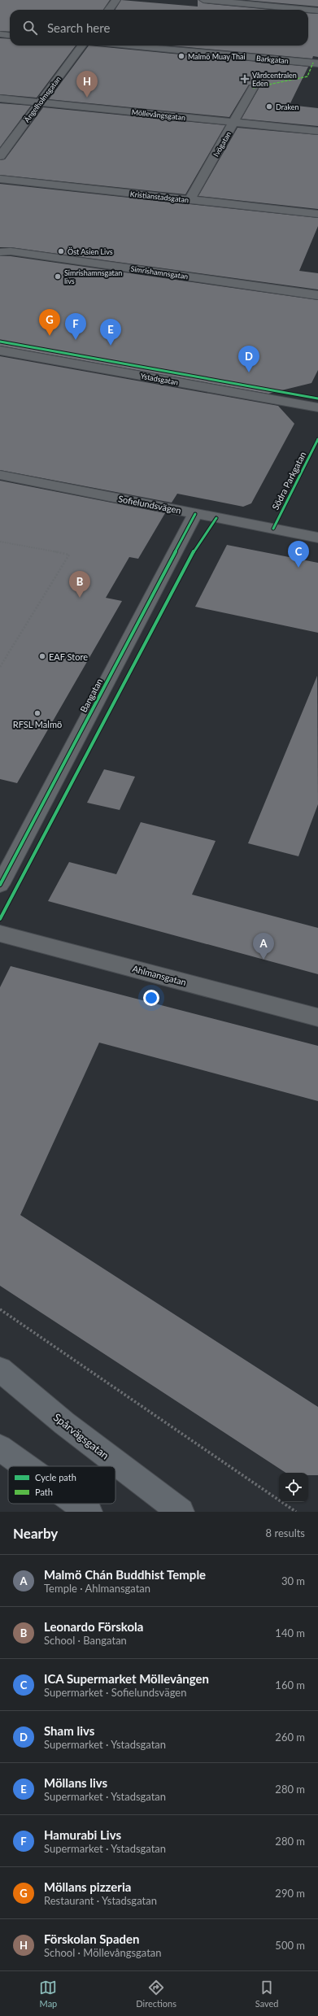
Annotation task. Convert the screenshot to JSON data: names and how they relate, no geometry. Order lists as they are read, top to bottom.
{
  "streets": {
    "street": [
      "Barkgatan",
      "Ängelholmsgatan",
      "Möllevångsgatan",
      "Ivögatan",
      "Kristianstadsgatan",
      "Simrishamnsgatan",
      "Ystadsgatan",
      "Sofielundsvägen",
      "Bangatan",
      "Ahlmansgatan",
      "Spårvägsgatan"
    ],
    "cycle path": ["Södra Parkgatan"]
  },
  "crossings": [
    ["Ängelholmsgatan", "Möllevångsgatan"],
    ["Möllevångsgatan", "Ivögatan"],
    ["Ivögatan", "Kristianstadsgatan"],
    ["Sofielundsvägen", "Bangatan"]
  ],
  "places": {
    "other": [
      "Malmö Muay Thai",
      "Draken",
      "Öst Asien Livs",
      "Simrishamnsgatan livs",
      "EAF Store",
      "RFSL Malmö"
    ],
    "health": ["Vårdcentralen Eden"]
  },
  "legend": ["Cycle path", "Path"],
  "page": {
    "search": "Search here",
    "pins": [
      "H",
      "G",
      "F",
      "E",
      "D",
      "C",
      "B",
      "A"
    ],
    "heading": ["Nearby", "8 results"],
    "list": [
      {
        "mark": "A",
        "name": "Malmö Chán Buddhist Temple",
        "note": "Temple · Ahlmansgatan",
        "value": "30 m"
      },
      {
        "mark": "B",
        "name": "Leonardo Förskola",
        "note": "School · Bangatan",
        "value": "140 m"
      },
      {
        "mark": "C",
        "name": "ICA Supermarket Möllevången",
        "note": "Supermarket · Sofielundsvägen",
        "value": "160 m"
      },
      {
        "mark": "D",
        "name": "Sham livs",
        "note": "Supermarket · Ystadsgatan",
        "value": "260 m"
      },
      {
        "mark": "E",
        "name": "Möllans livs",
        "note": "Supermarket · Ystadsgatan",
        "value": "280 m"
      },
      {
        "mark": "F",
        "name": "Hamurabi Livs",
        "note": "Supermarket · Ystadsgatan",
        "value": "280 m"
      },
      {
        "mark": "G",
        "name": "Möllans pizzeria",
        "note": "Restaurant · Ystadsgatan",
        "value": "290 m"
      },
      {
        "mark": "H",
        "name": "Förskolan Spaden",
        "note": "School · Möllevångsgatan",
        "value": "500 m"
      }
    ],
    "nav": ["Map", "Directions", "Saved"]
  }
}
